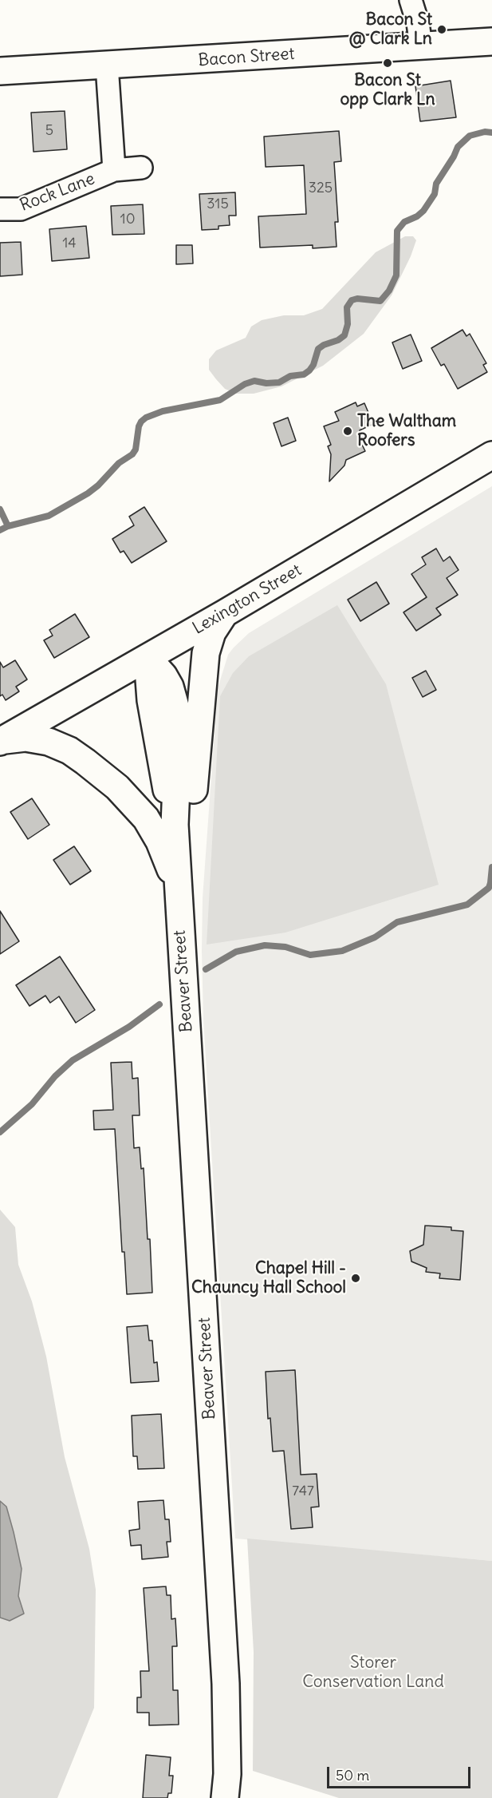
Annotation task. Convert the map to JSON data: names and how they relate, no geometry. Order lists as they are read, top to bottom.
{
  "streets": {
    "main road": ["Bacon Street", "Lexington Street", "Beaver Street"],
    "street": ["Rock Lane"]
  },
  "crossings": [
    ["Bacon Street", "Rock Lane"],
    ["Lexington Street", "Beaver Street"]
  ],
  "parks": ["Storer Conservation Land"],
  "places": [
    "Bacon St @ Clark Ln",
    "Bacon St opp Clark Ln",
    "The Waltham Roofers",
    "Chapel Hill - Chauncy Hall School"
  ],
  "house_numbers": [
    "5",
    "325",
    "315",
    "10",
    "14",
    "747"
  ],
  "scale_bar": "50 m"
}
